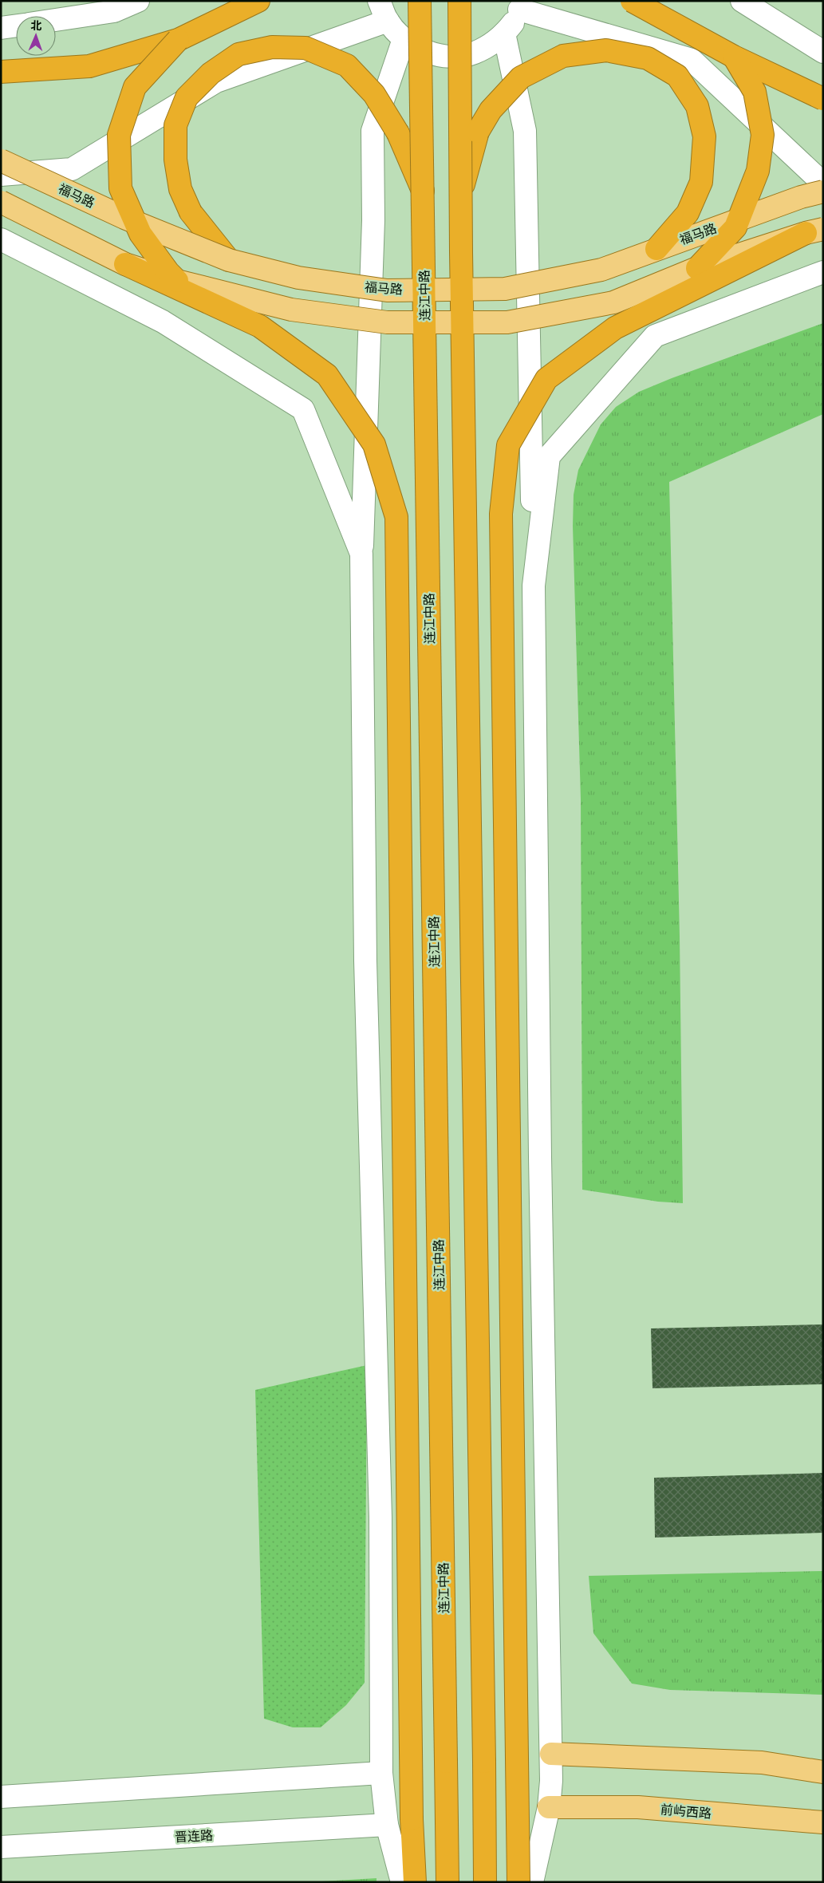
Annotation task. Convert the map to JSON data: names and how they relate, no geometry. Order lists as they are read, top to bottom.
{
  "streets": {
    "highway": ["连江中路"],
    "main road": ["福马路", "前屿西路", "晋连路"]
  },
  "north": "top"
}
